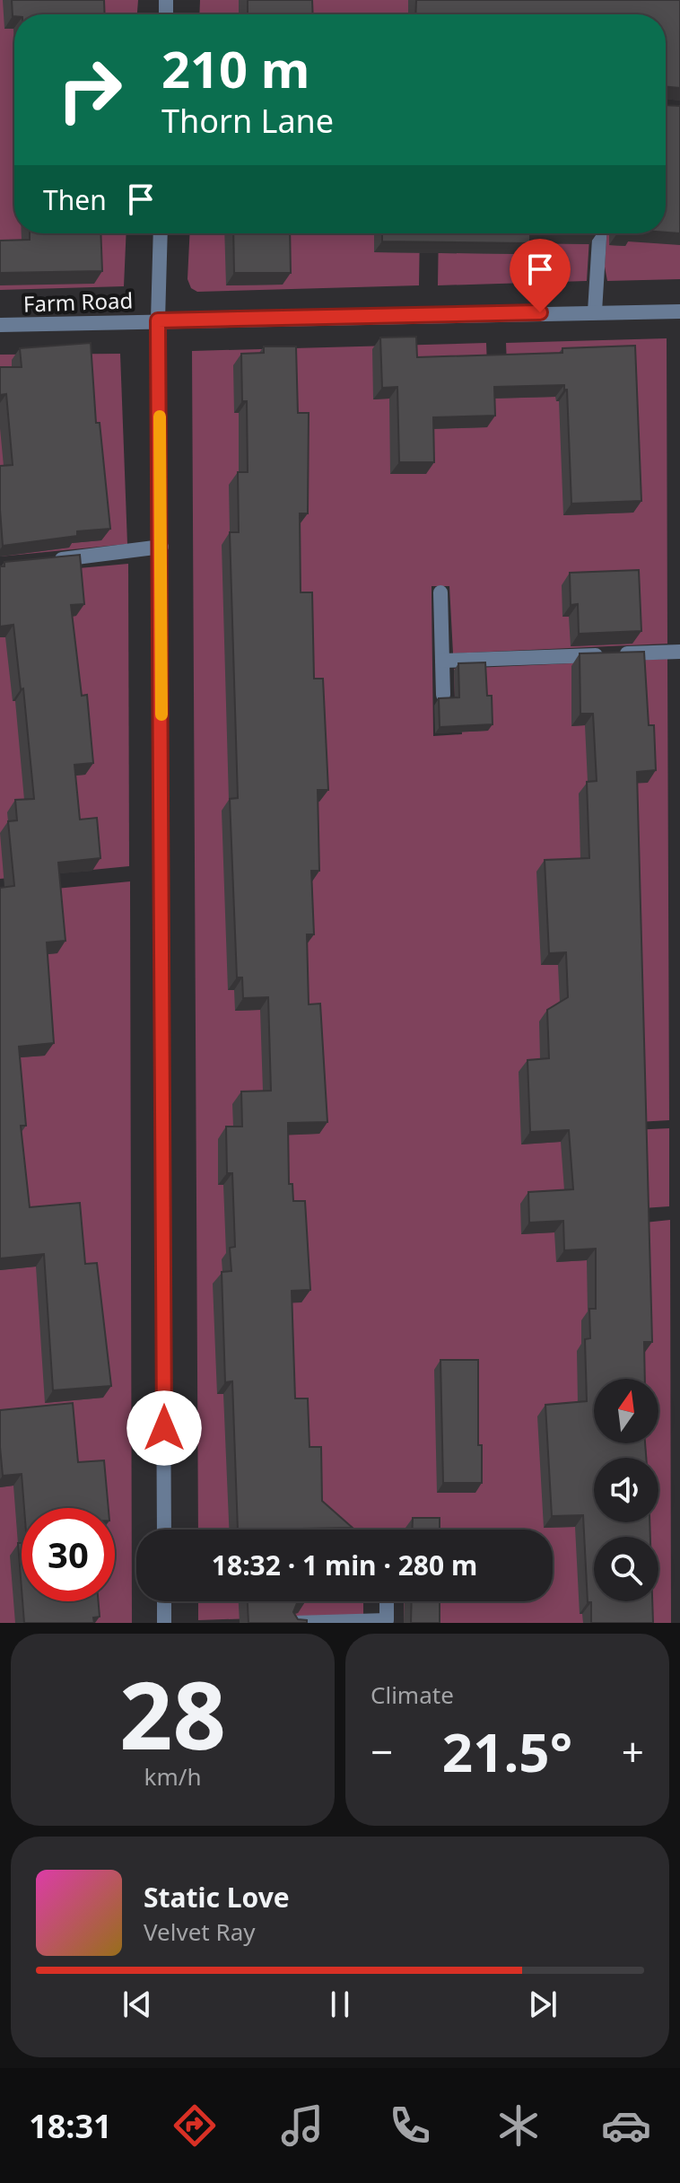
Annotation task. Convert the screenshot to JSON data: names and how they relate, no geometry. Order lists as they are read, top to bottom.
{
  "streets": {
    "street": ["Farm Road"]
  },
  "north": "top",
  "page": {
    "turn": ["210 m", "Thorn Lane"],
    "then": "Then",
    "limit": "30",
    "trip": "18:32 · 1 min · 280 m",
    "tile": [
      ["28", "km/h"],
      "Climate"
    ],
    "heat": ["−", "21.5°", "+"],
    "song": ["Static Love", "Velvet Ray"],
    "tabs": "18:31"
  }
}
